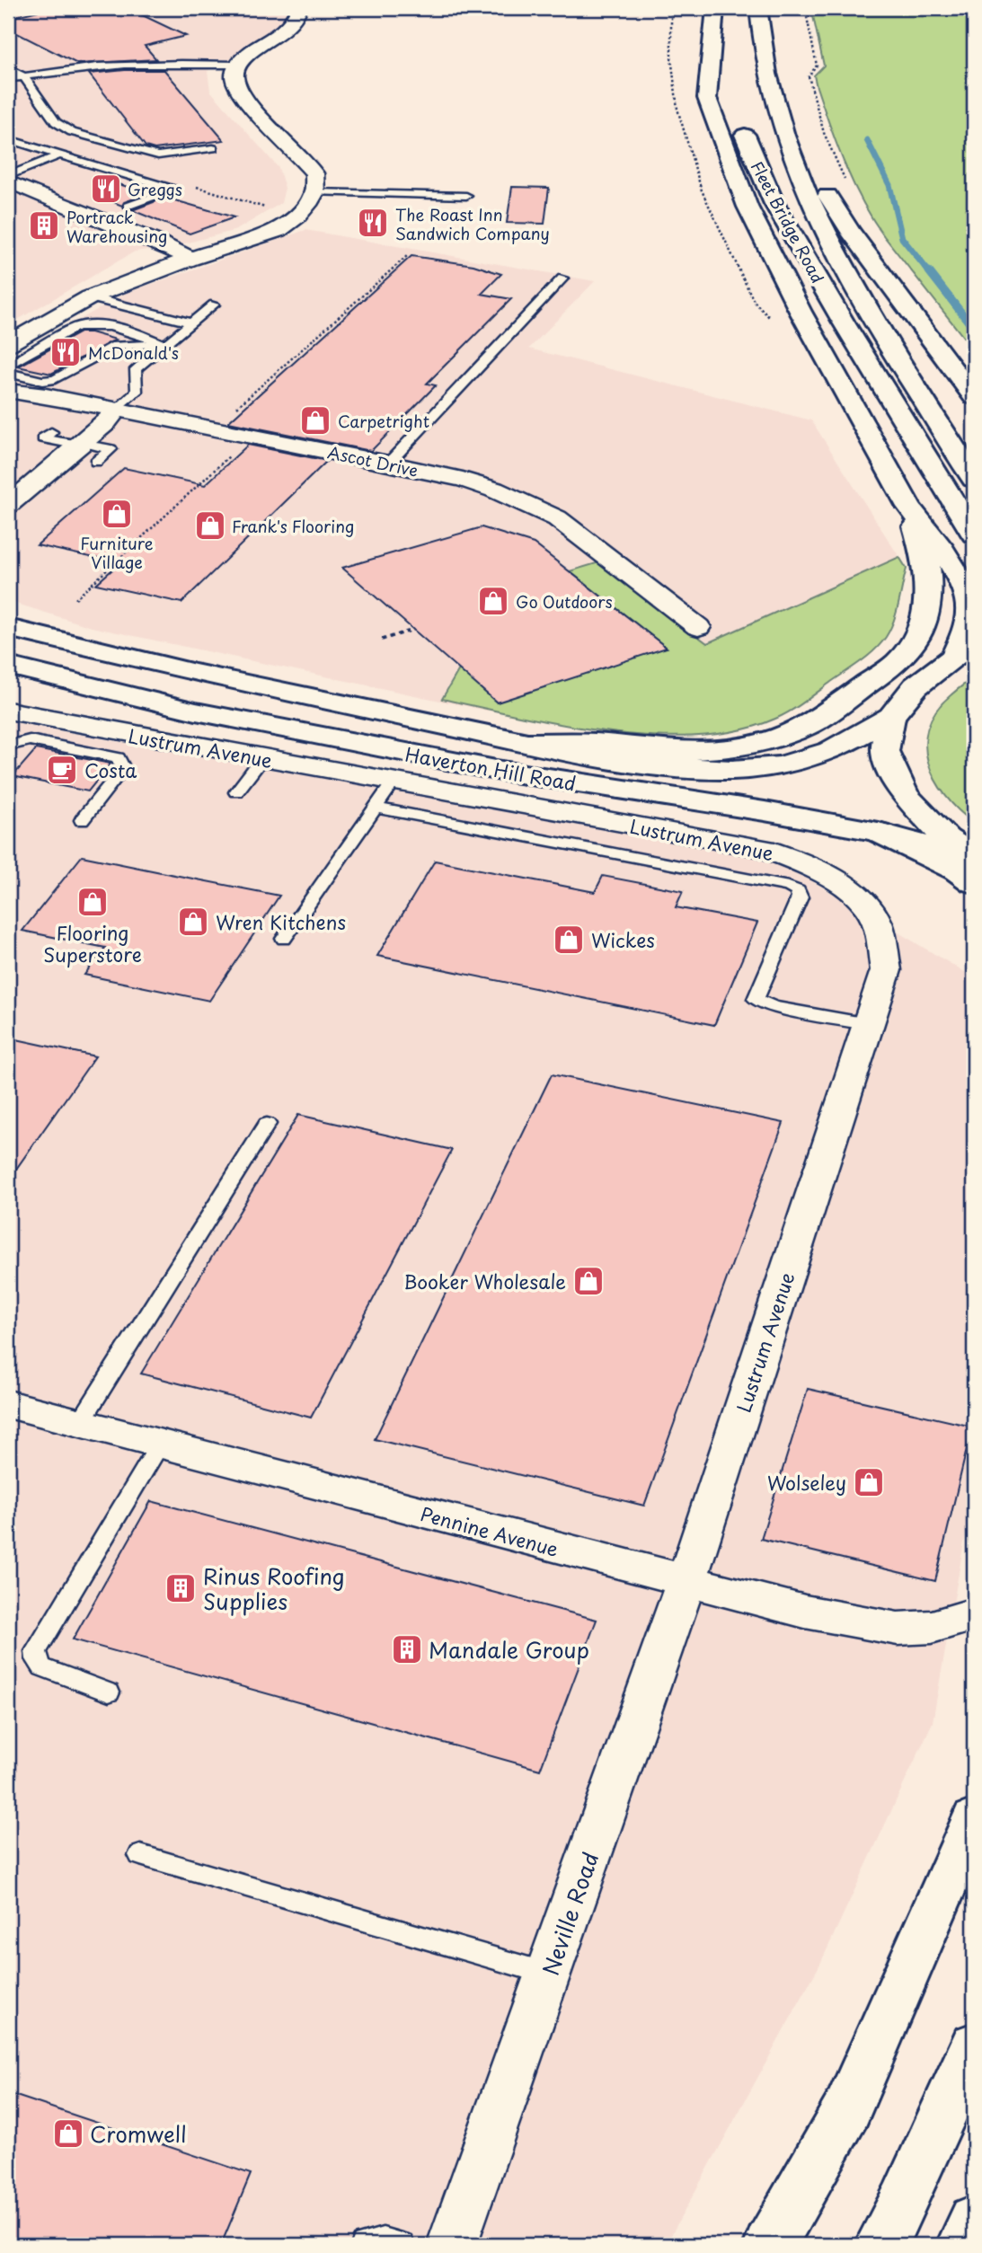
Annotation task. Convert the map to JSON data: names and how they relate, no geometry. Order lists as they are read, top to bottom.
{
  "streets": {
    "main road": ["Fleet Bridge Road", "Haverton Hill Road"],
    "street": [
      "Ascot Drive",
      "Lustrum Avenue",
      "Pennine Avenue",
      "Neville Road"
    ]
  },
  "crossings": [
    ["Lustrum Avenue", "Pennine Avenue"],
    ["Lustrum Avenue", "Neville Road"],
    ["Pennine Avenue", "Neville Road"]
  ],
  "places": {
    "restaurant": ["Greggs", "The Roast Inn Sandwich Company", "McDonald's"],
    "building": ["Portrack Warehousing", "Rinus Roofing Supplies", "Mandale Group"],
    "shop": [
      "Carpetright",
      "Furniture Village",
      "Frank's Flooring",
      "Go Outdoors",
      "Flooring Superstore",
      "Wren Kitchens",
      "Wickes",
      "Booker Wholesale",
      "Wolseley",
      "Cromwell"
    ],
    "cafe": ["Costa"]
  }
}
